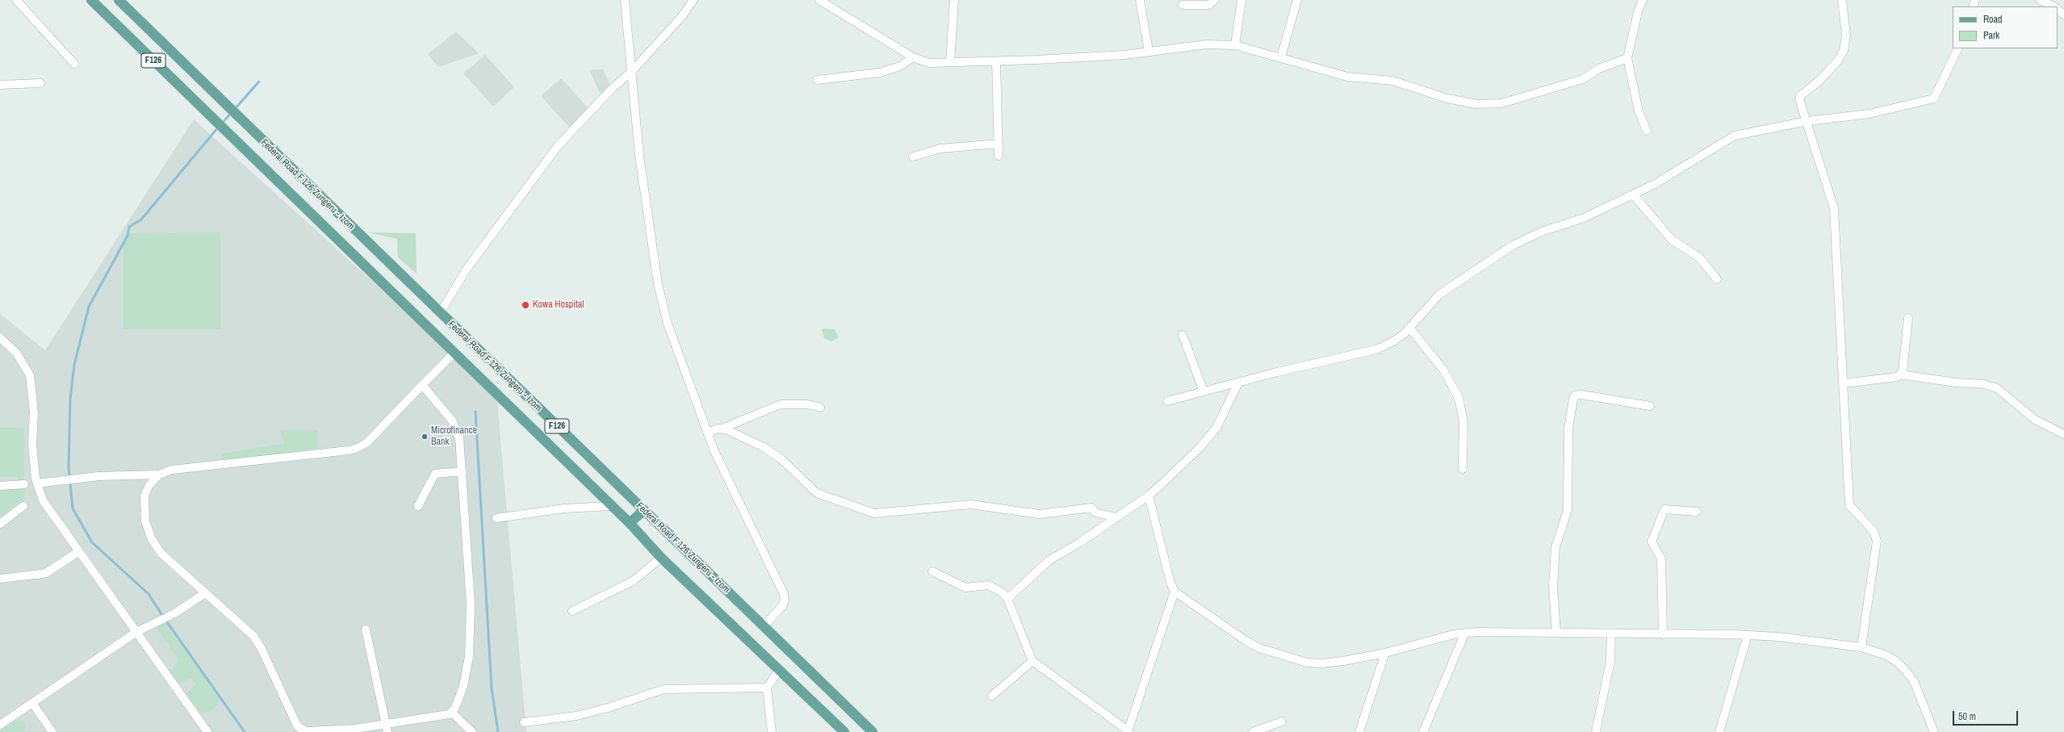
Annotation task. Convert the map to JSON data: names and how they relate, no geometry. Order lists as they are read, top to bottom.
{
  "streets": {
    "main road": ["F126", "Federal Road F.126 Zungeru - Izom"]
  },
  "places": ["Kowa Hospital", "Microfinance Bank"],
  "legend": ["Road", "Park"],
  "scale_bar": "50 m"
}
